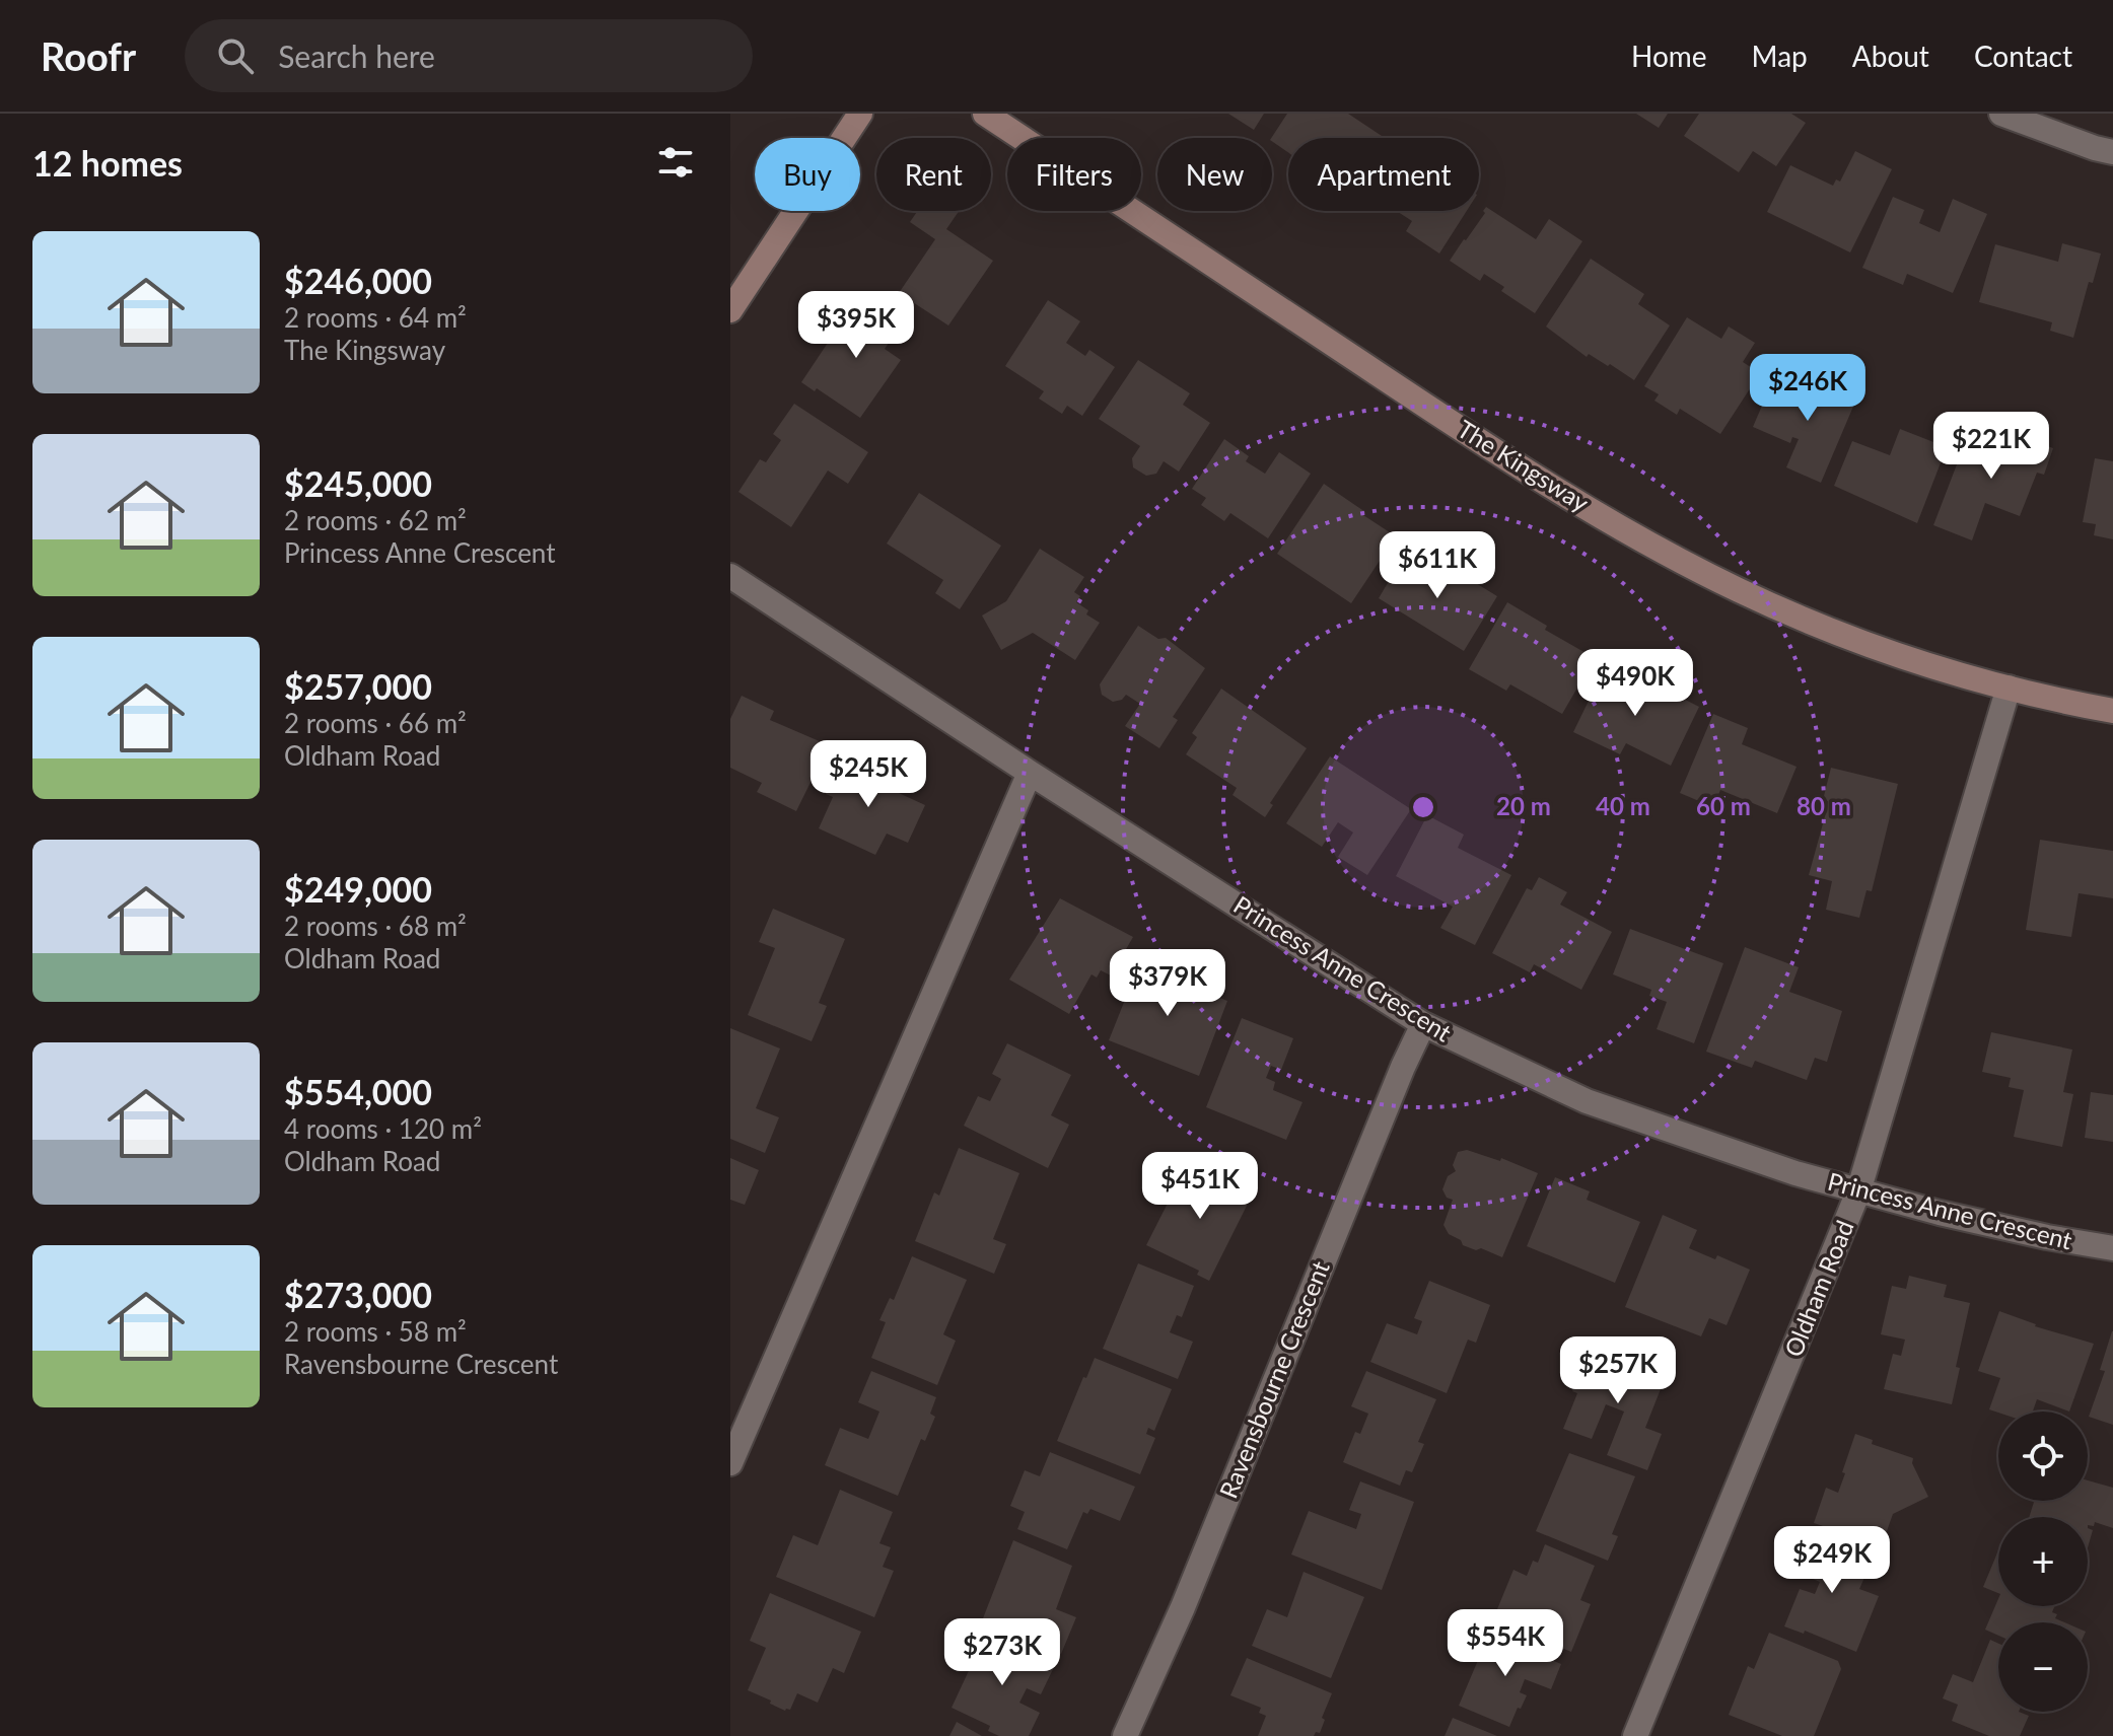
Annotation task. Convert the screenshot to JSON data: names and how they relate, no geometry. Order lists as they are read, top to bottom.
{
  "streets": {
    "street": [
      "The Kingsway",
      "Princess Anne Crescent",
      "Oldham Road",
      "Ravensbourne Crescent"
    ]
  },
  "crossings": [
    ["The Kingsway", "Oldham Road"],
    ["Princess Anne Crescent", "Oldham Road"],
    ["Princess Anne Crescent", "Ravensbourne Crescent"]
  ],
  "page": {
    "header": "Roofr",
    "search": "Search here",
    "nav": [
      "Home",
      "Map",
      "About",
      "Contact"
    ],
    "heading": "12 homes",
    "chip": [
      "Buy",
      "Rent",
      "Filters",
      "New",
      "Apartment"
    ],
    "list": [
      {
        "name": "$246,000",
        "note": "2 rooms · 64 m² · The Kingsway"
      },
      {
        "name": "$245,000",
        "note": "2 rooms · 62 m² · Princess Anne Crescent"
      },
      {
        "name": "$257,000",
        "note": "2 rooms · 66 m² · Oldham Road"
      },
      {
        "name": "$249,000",
        "note": "2 rooms · 68 m² · Oldham Road"
      },
      {
        "name": "$554,000",
        "note": "4 rooms · 120 m² · Oldham Road"
      },
      {
        "name": "$273,000",
        "note": "2 rooms · 58 m² · Ravensbourne Crescent"
      }
    ],
    "price": [
      "$395K",
      "$246K",
      "$221K",
      "$611K",
      "$490K",
      "$245K",
      "$379K",
      "$451K",
      "$257K",
      "$249K",
      "$554K",
      "$273K"
    ],
    "map_buttons": ["+", "−"]
  },
  "rings": [
    "20 m",
    "40 m",
    "60 m",
    "80 m"
  ]
}
